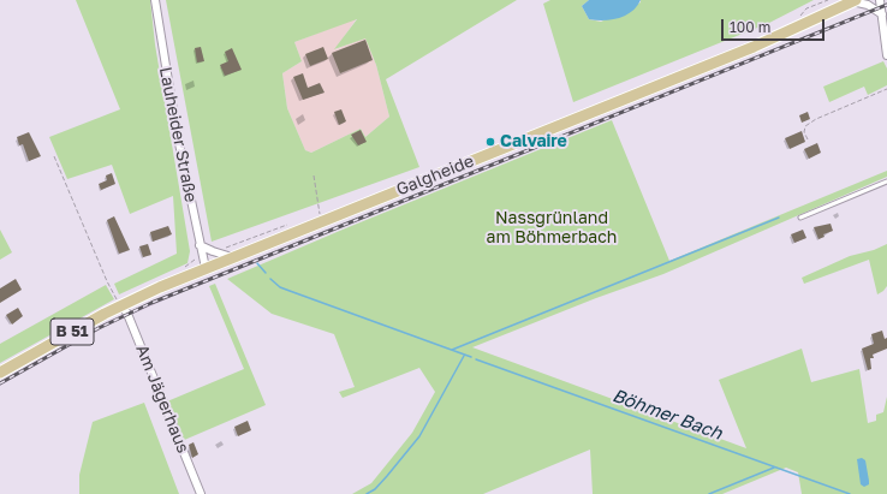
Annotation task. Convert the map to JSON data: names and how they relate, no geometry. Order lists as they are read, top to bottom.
{
  "streets": {
    "main road": ["Galgheide", "B 51"],
    "street": ["Lauheider Straße", "Am Jägerhaus"]
  },
  "crossings": [
    ["Lauheider Straße", "Galgheide"],
    ["Galgheide", "Am Jägerhaus"]
  ],
  "water": ["Böhmer Bach"],
  "parks": ["Nassgrünland am Böhmerbach"],
  "places": ["Calvaire"],
  "scale_bar": "100 m"
}
